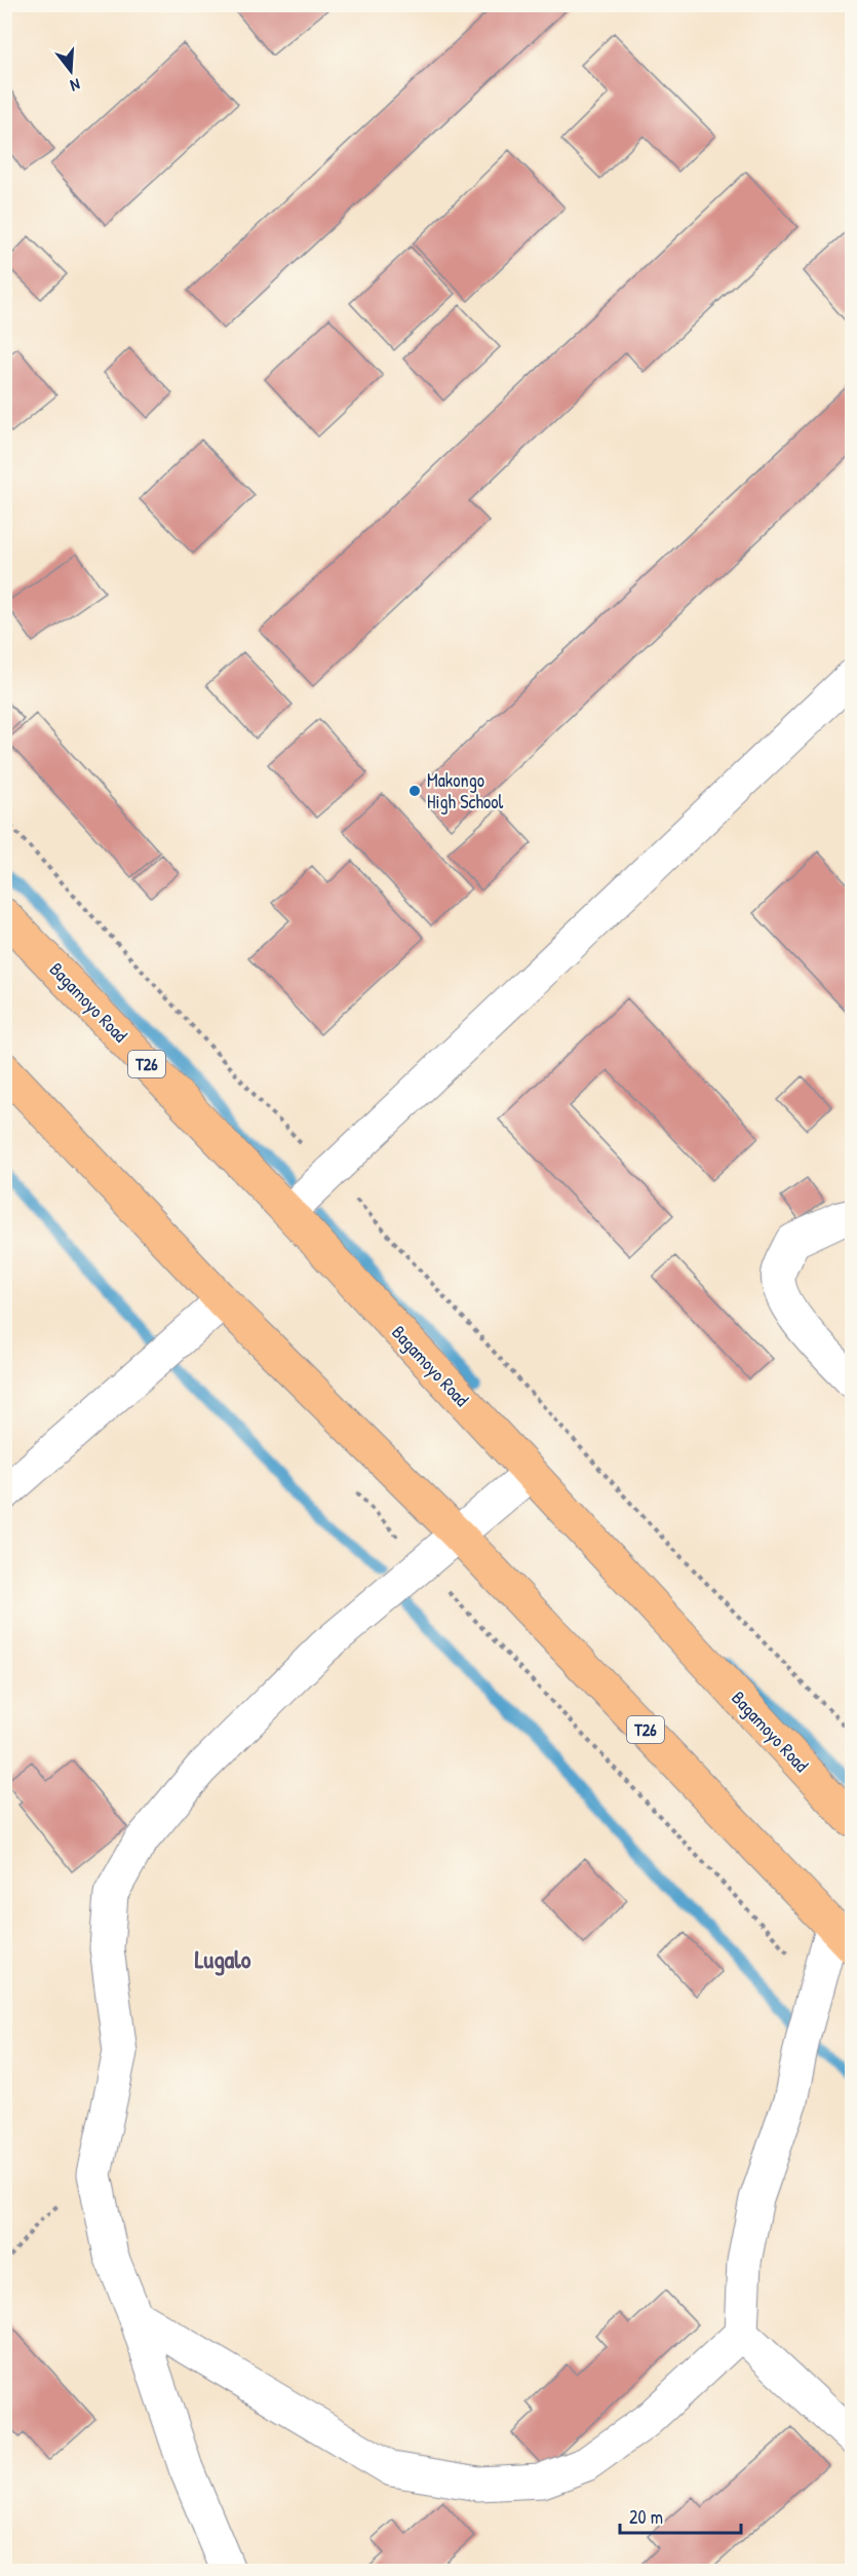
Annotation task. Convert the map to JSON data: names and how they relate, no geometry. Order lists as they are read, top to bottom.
{
  "streets": {
    "highway": ["Bagamoyo Road", "T26"]
  },
  "districts": ["Lugalo"],
  "places": ["Makongo High School"],
  "scale_bar": "20 m",
  "north": "bottom"
}
